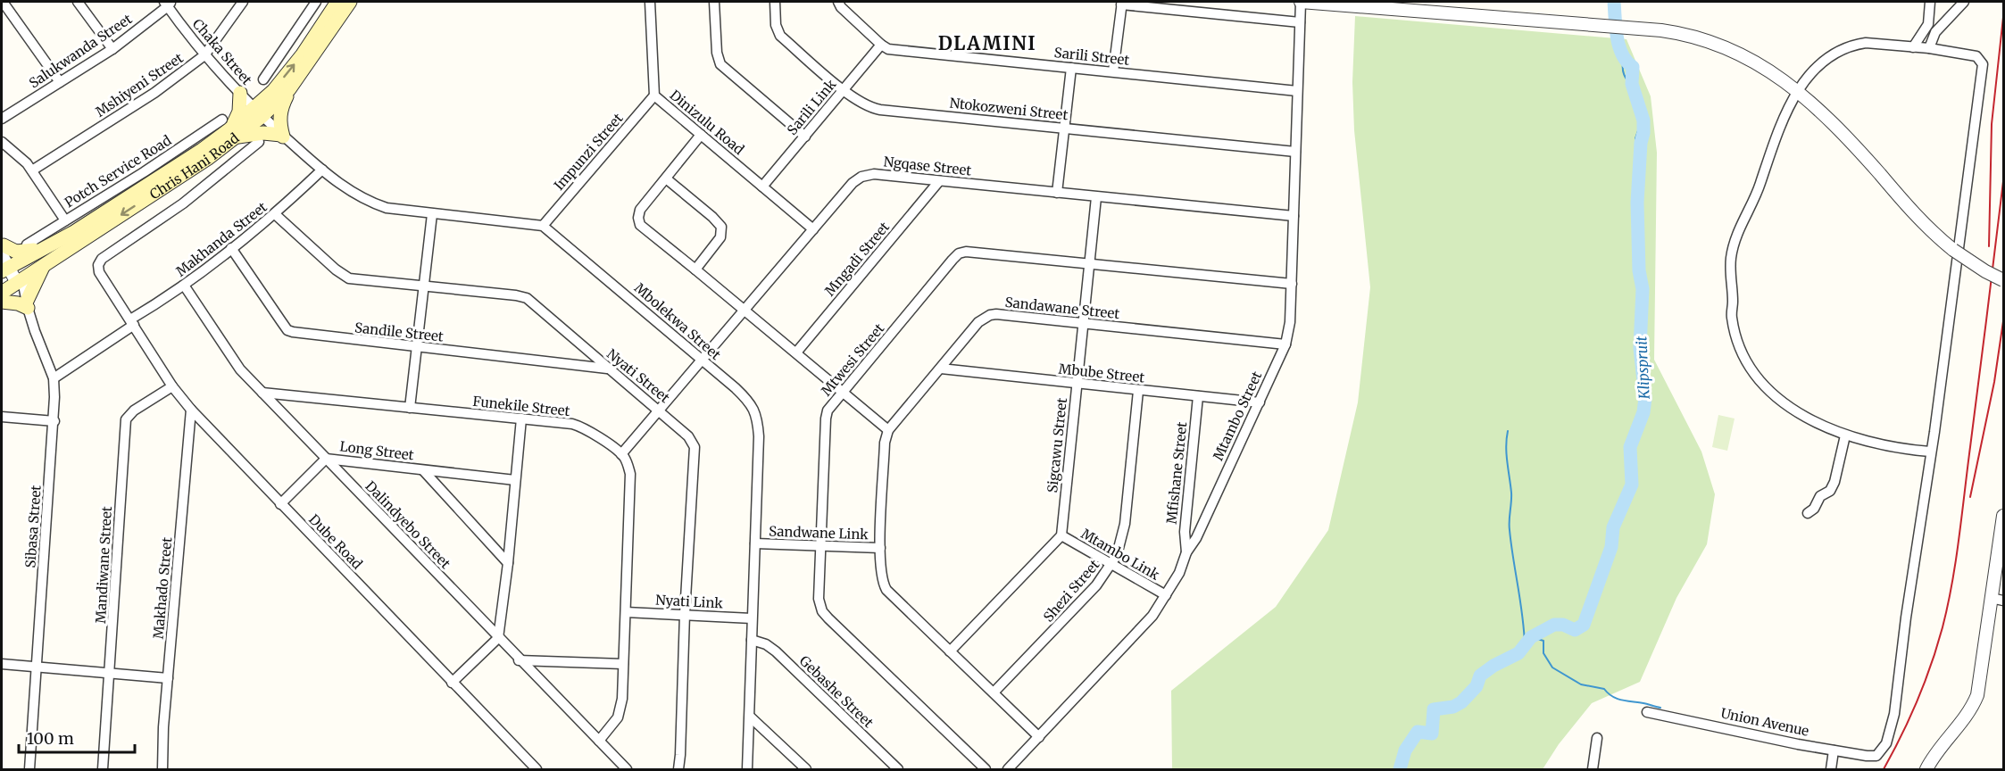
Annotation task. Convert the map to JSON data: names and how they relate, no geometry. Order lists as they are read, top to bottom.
{
  "streets": {
    "main road": ["Chris Hani Road"],
    "street": [
      "Salukwanda Street",
      "Chaka Street",
      "Sarili Street",
      "Mshiyeni Street",
      "Sarili Link",
      "Ntokozweni Street",
      "Dinizulu Road",
      "Impunzi Street",
      "Ngqase Street",
      "Potch Service Road",
      "Makhanda Street",
      "Mngadi Street",
      "Sandawane Street",
      "Mbolekwa Street",
      "Sandile Street",
      "Mtwesi Street",
      "Mbube Street",
      "Nyati Street",
      "Funekile Street",
      "Mtambo Street",
      "Sigcawu Street",
      "Long Street",
      "Mfishane Street",
      "Dalindyebo Street",
      "Sibasa Street",
      "Sandwane Link",
      "Dube Road",
      "Mtambo Link",
      "Mandiwane Street",
      "Makhado Street",
      "Shezi Street",
      "Nyati Link",
      "Gebashe Street",
      "Union Avenue"
    ]
  },
  "crossings": [
    ["Salukwanda Street", "Chaka Street"],
    ["Chaka Street", "Mshiyeni Street"],
    ["Chaka Street", "Chris Hani Road"],
    ["Sarili Street", "Sarili Link"],
    ["Sarili Street", "Mtambo Street"],
    ["Sarili Link", "Ntokozweni Street"],
    ["Sarili Link", "Dinizulu Road"],
    ["Ntokozweni Street", "Mtambo Street"],
    ["Dinizulu Road", "Impunzi Street"],
    ["Dinizulu Road", "Ngqase Street"],
    ["Impunzi Street", "Mbolekwa Street"],
    ["Chris Hani Road", "Potch Service Road"],
    ["Chris Hani Road", "Sibasa Street"],
    ["Ngqase Street", "Mngadi Street"],
    ["Ngqase Street", "Mbolekwa Street"],
    ["Ngqase Street", "Nyati Street"],
    ["Ngqase Street", "Funekile Street"],
    ["Ngqase Street", "Mtambo Street"],
    ["Ngqase Street", "Sigcawu Street"],
    ["Makhanda Street", "Sandile Street"],
    ["Makhanda Street", "Nyati Street"],
    ["Makhanda Street", "Dalindyebo Street"],
    ["Makhanda Street", "Sibasa Street"],
    ["Makhanda Street", "Dube Road"],
    ["Sandawane Street", "Mbube Street"],
    ["Sandawane Street", "Mtambo Street"],
    ["Sandawane Street", "Sigcawu Street"],
    ["Mbolekwa Street", "Sandwane Link"],
    ["Mbolekwa Street", "Nyati Link"],
    ["Mbolekwa Street", "Gebashe Street"],
    ["Sandile Street", "Nyati Street"],
    ["Mtwesi Street", "Mtambo Street"],
    ["Mtwesi Street", "Sigcawu Street"],
    ["Mtwesi Street", "Sandwane Link"],
    ["Mbube Street", "Mtambo Street"],
    ["Mbube Street", "Sigcawu Street"],
    ["Mbube Street", "Mfishane Street"],
    ["Mbube Street", "Shezi Street"],
    ["Nyati Street", "Nyati Link"],
    ["Funekile Street", "Dalindyebo Street"],
    ["Mtambo Street", "Mfishane Street"],
    ["Mtambo Street", "Mtambo Link"],
    ["Sigcawu Street", "Mtambo Link"],
    ["Long Street", "Dalindyebo Street"],
    ["Long Street", "Dube Road"],
    ["Dube Road", "Mandiwane Street"],
    ["Dube Road", "Makhado Street"],
    ["Mtambo Link", "Shezi Street"]
  ],
  "districts": ["DLAMINI"],
  "water": ["Klipspruit"],
  "scale_bar": "100 m"
}
